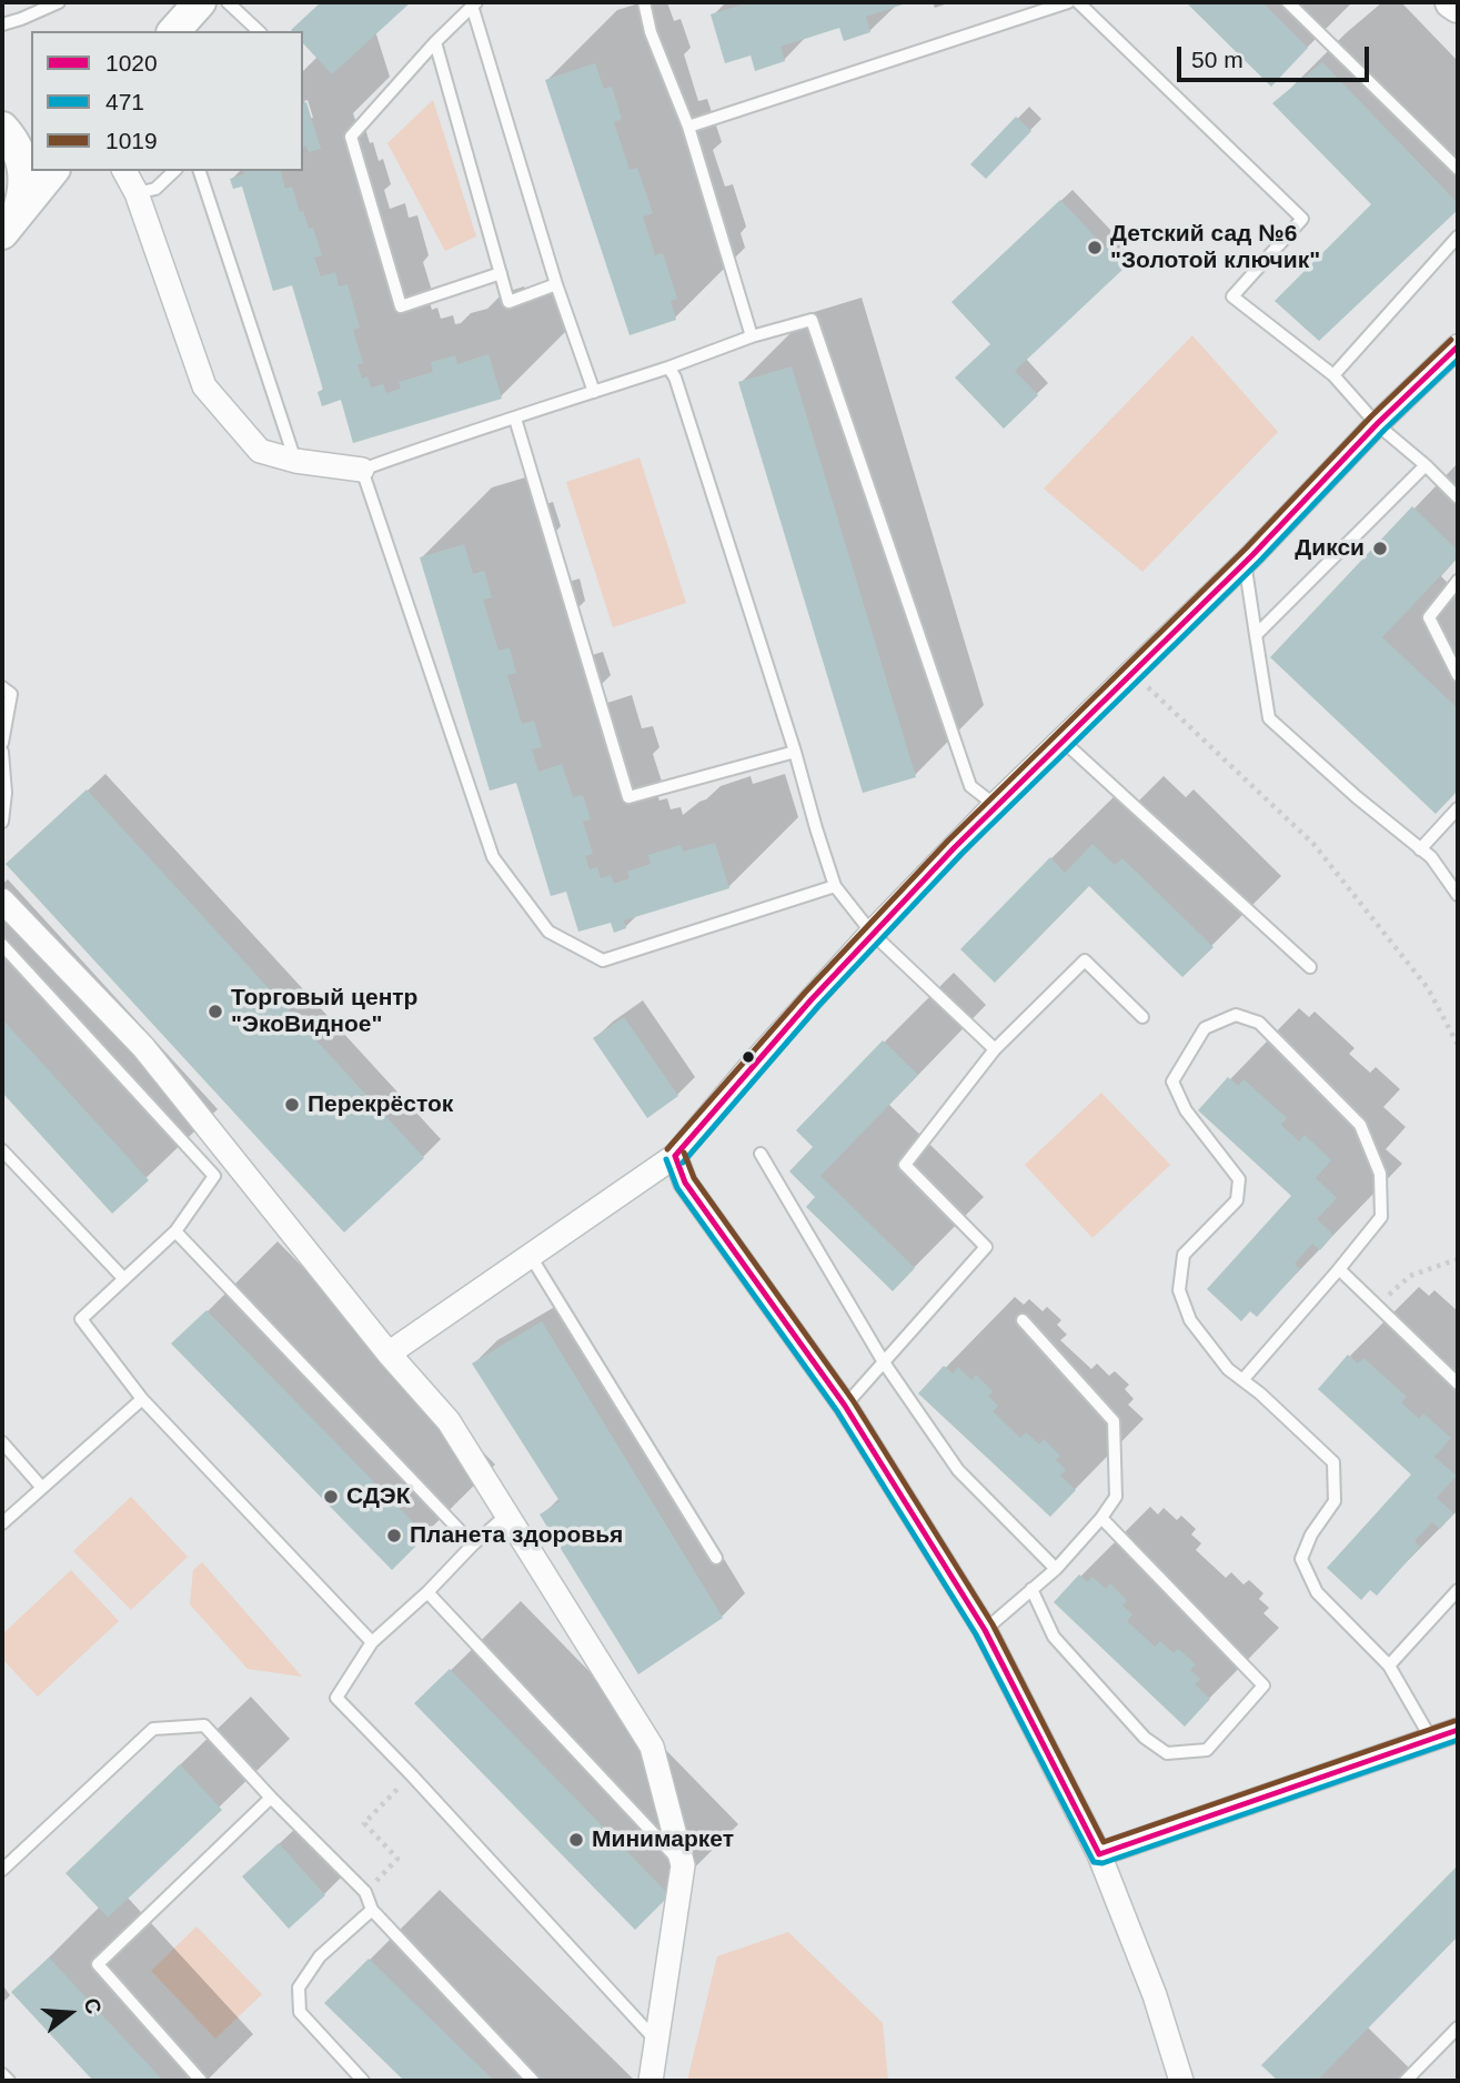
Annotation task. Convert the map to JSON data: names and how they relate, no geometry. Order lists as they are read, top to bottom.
{
  "places": [
    "Детский сад №6 \"Золотой ключик\"",
    "Дикси",
    "Торговый центр \"ЭкоВидное\"",
    "Перекрёсток",
    "СДЭК",
    "Планета здоровья",
    "Минимаркет"
  ],
  "lines": ["transit line 1019", "transit line 1020", "transit line 471"],
  "legend": ["1020", "471", "1019"],
  "scale_bar": "50 m",
  "north": "right"
}
